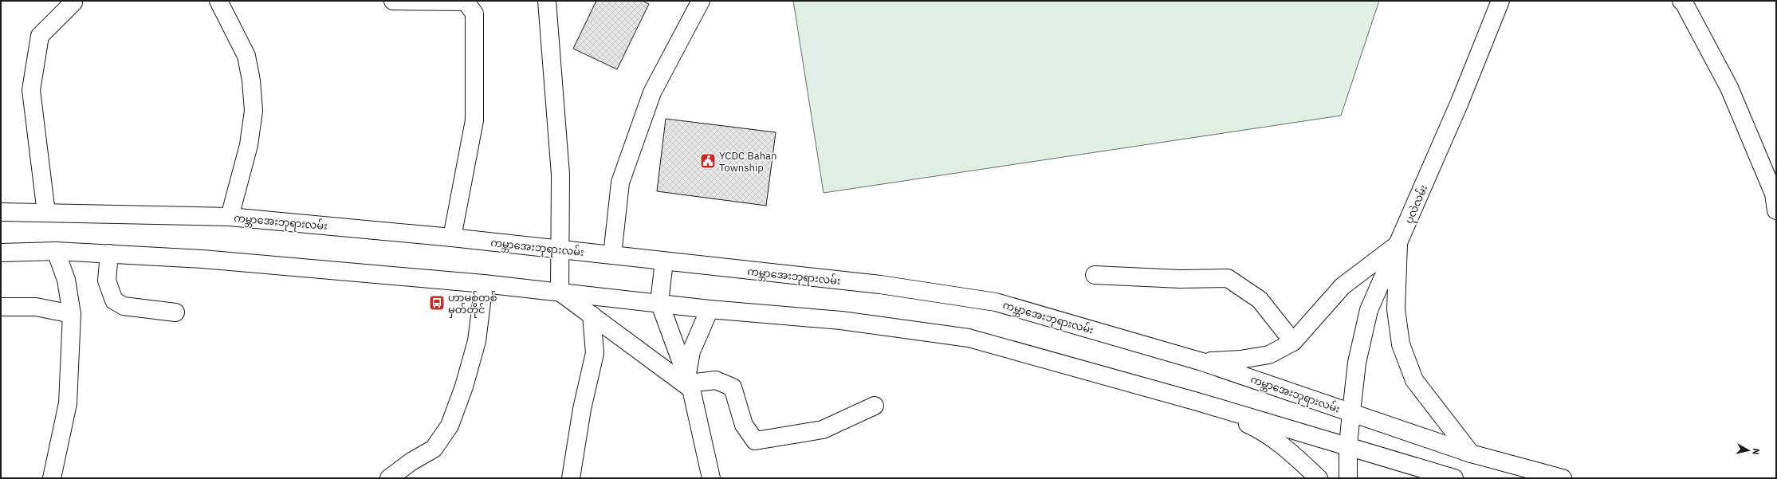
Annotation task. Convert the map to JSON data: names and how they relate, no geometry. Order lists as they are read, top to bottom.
{
  "streets": {
    "main road": ["ပုလဲလမ်း", "ကမ္ဘာအေးဘုရားလမ်း"]
  },
  "crossings": [
    ["ပုလဲလမ်း", "ကမ္ဘာအေးဘုရားလမ်း"]
  ],
  "places": {
    "public building": ["YCDC Bahan Township"],
    "bus stop": ["ဟာမစ်တစ် မှတ်တိုင်"]
  },
  "north": "right"
}
